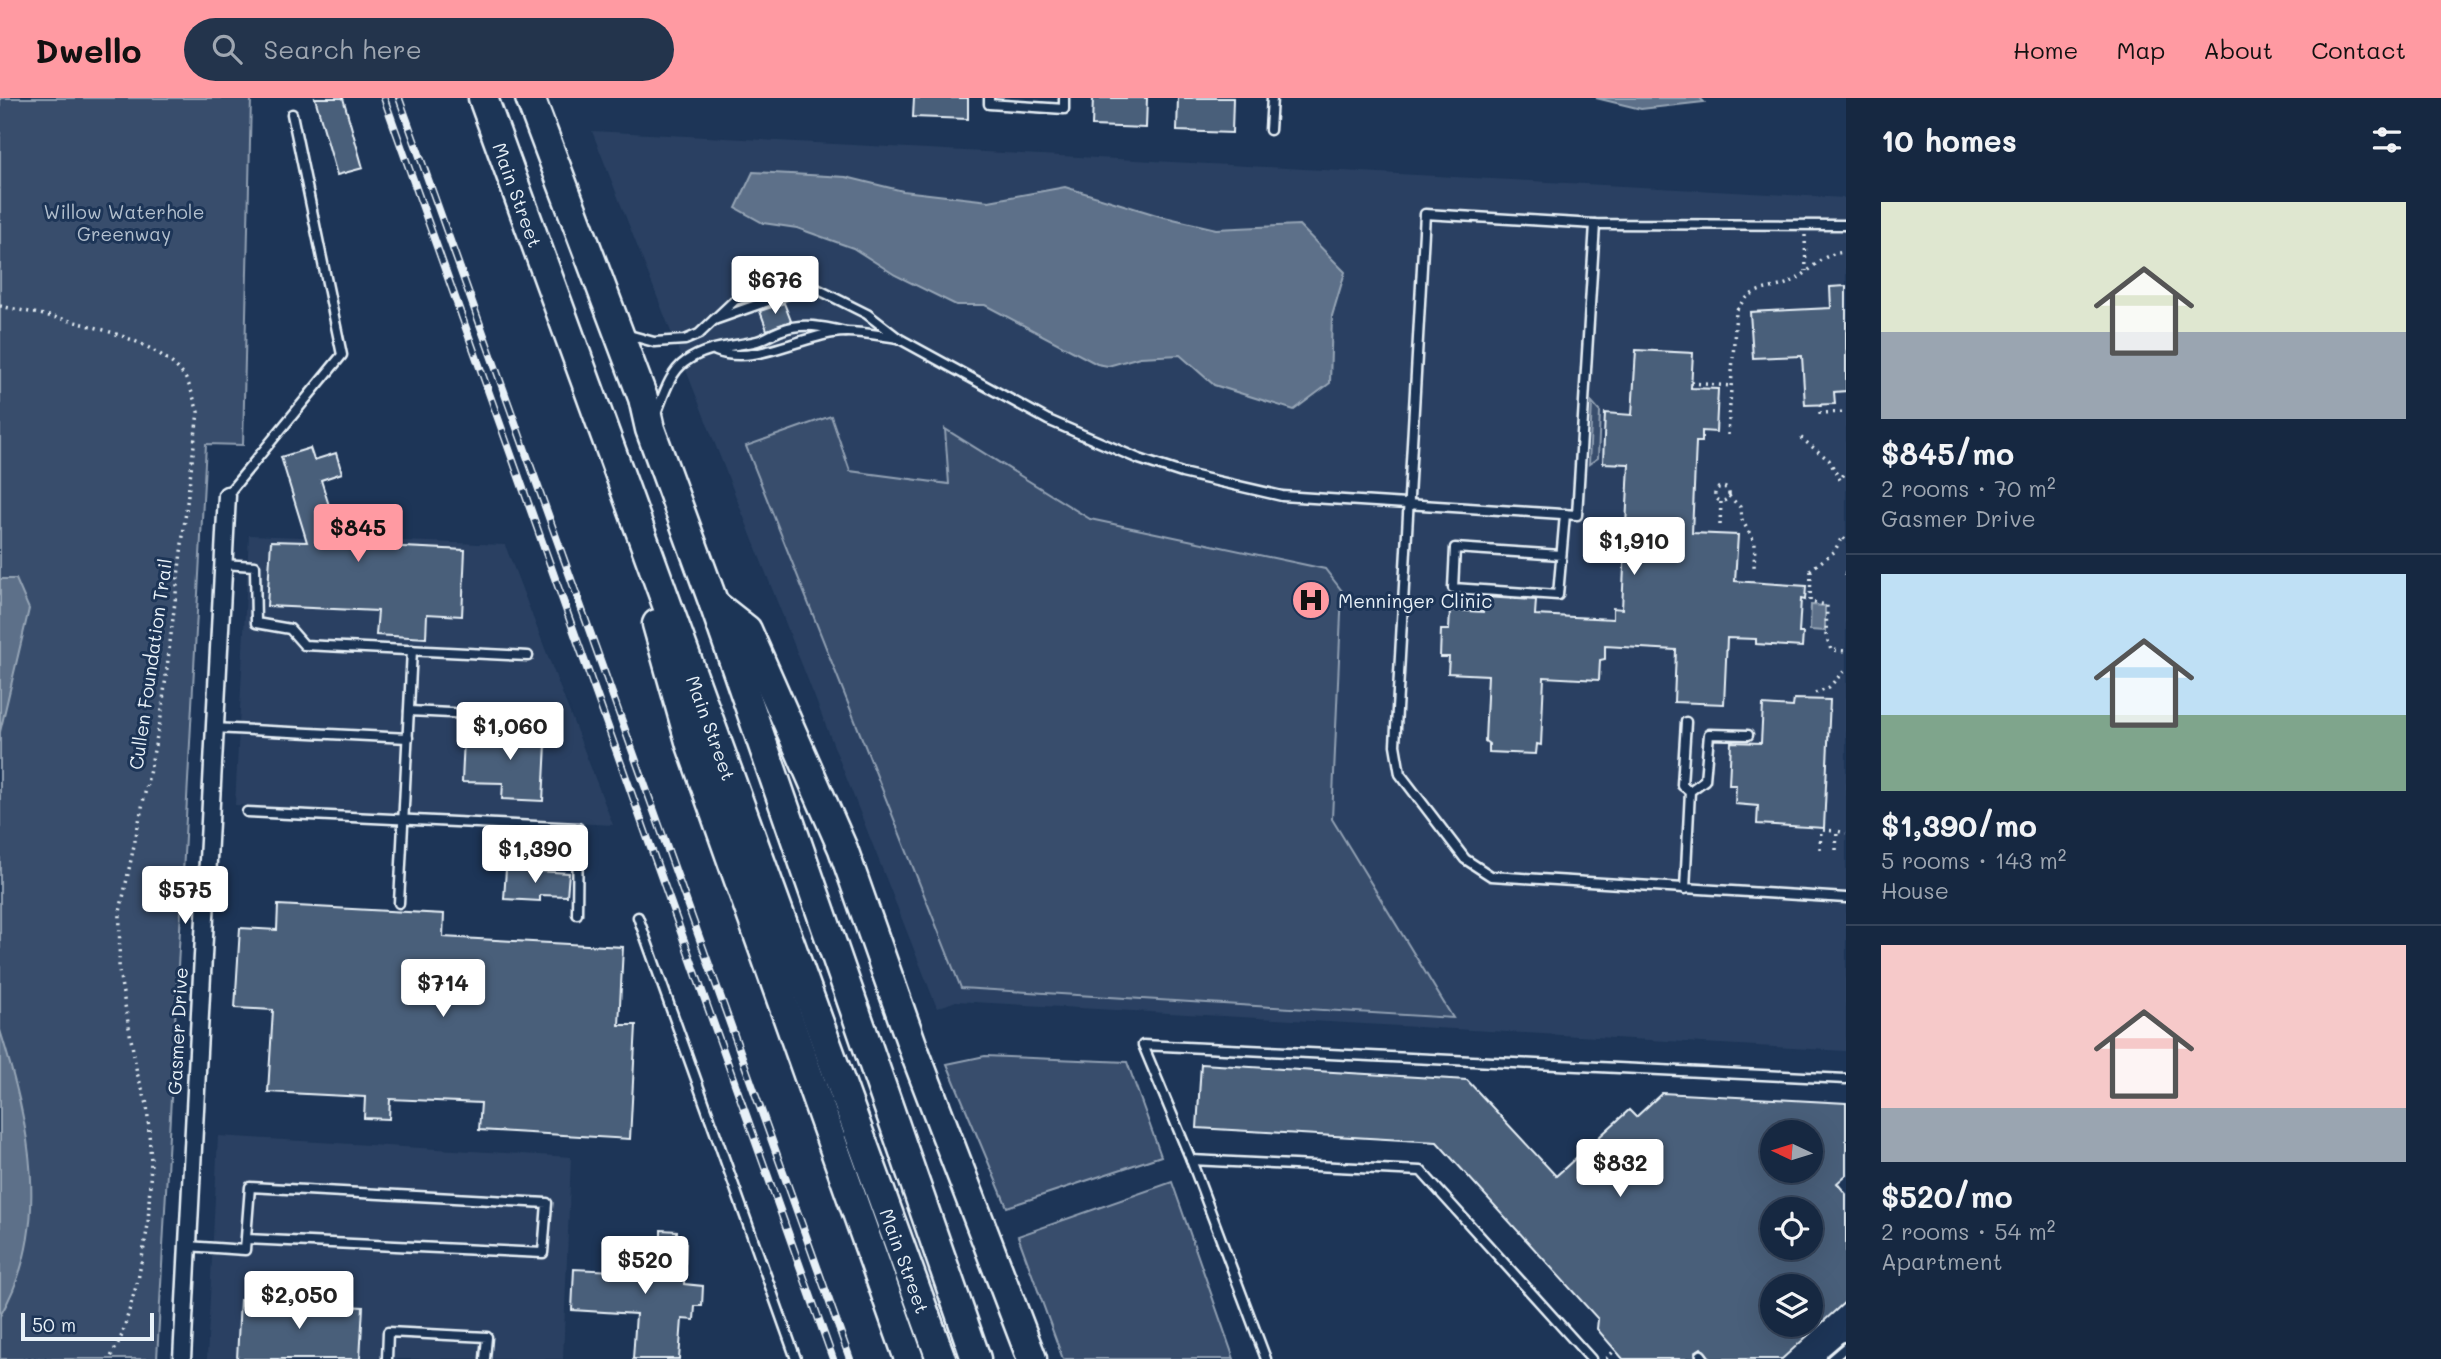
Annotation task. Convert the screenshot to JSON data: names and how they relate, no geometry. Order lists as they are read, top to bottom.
{
  "streets": {
    "highway": ["Main Street"],
    "street": ["Gasmer Drive"],
    "path": ["Cullen Foundation Trail"]
  },
  "parks": ["Willow Waterhole Greenway"],
  "places": {
    "hospital": ["Menninger Clinic"]
  },
  "scale_bar": "50 m",
  "north": "left",
  "page": {
    "header": "Dwello",
    "search": "Search here",
    "nav": [
      "Home",
      "Map",
      "About",
      "Contact"
    ],
    "heading": "10 homes",
    "list": [
      {
        "name": "$845/mo",
        "note": "2 rooms · 70 m² · Gasmer Drive"
      },
      {
        "name": "$1,390/mo",
        "note": "5 rooms · 143 m² · House"
      },
      {
        "name": "$520/mo",
        "note": "2 rooms · 54 m² · Apartment"
      }
    ],
    "price": [
      "$676",
      "$845",
      "$1,910",
      "$1,060",
      "$1,390",
      "$575",
      "$714",
      "$832",
      "$520",
      "$2,050"
    ],
    "scale": "50 m"
  }
}
